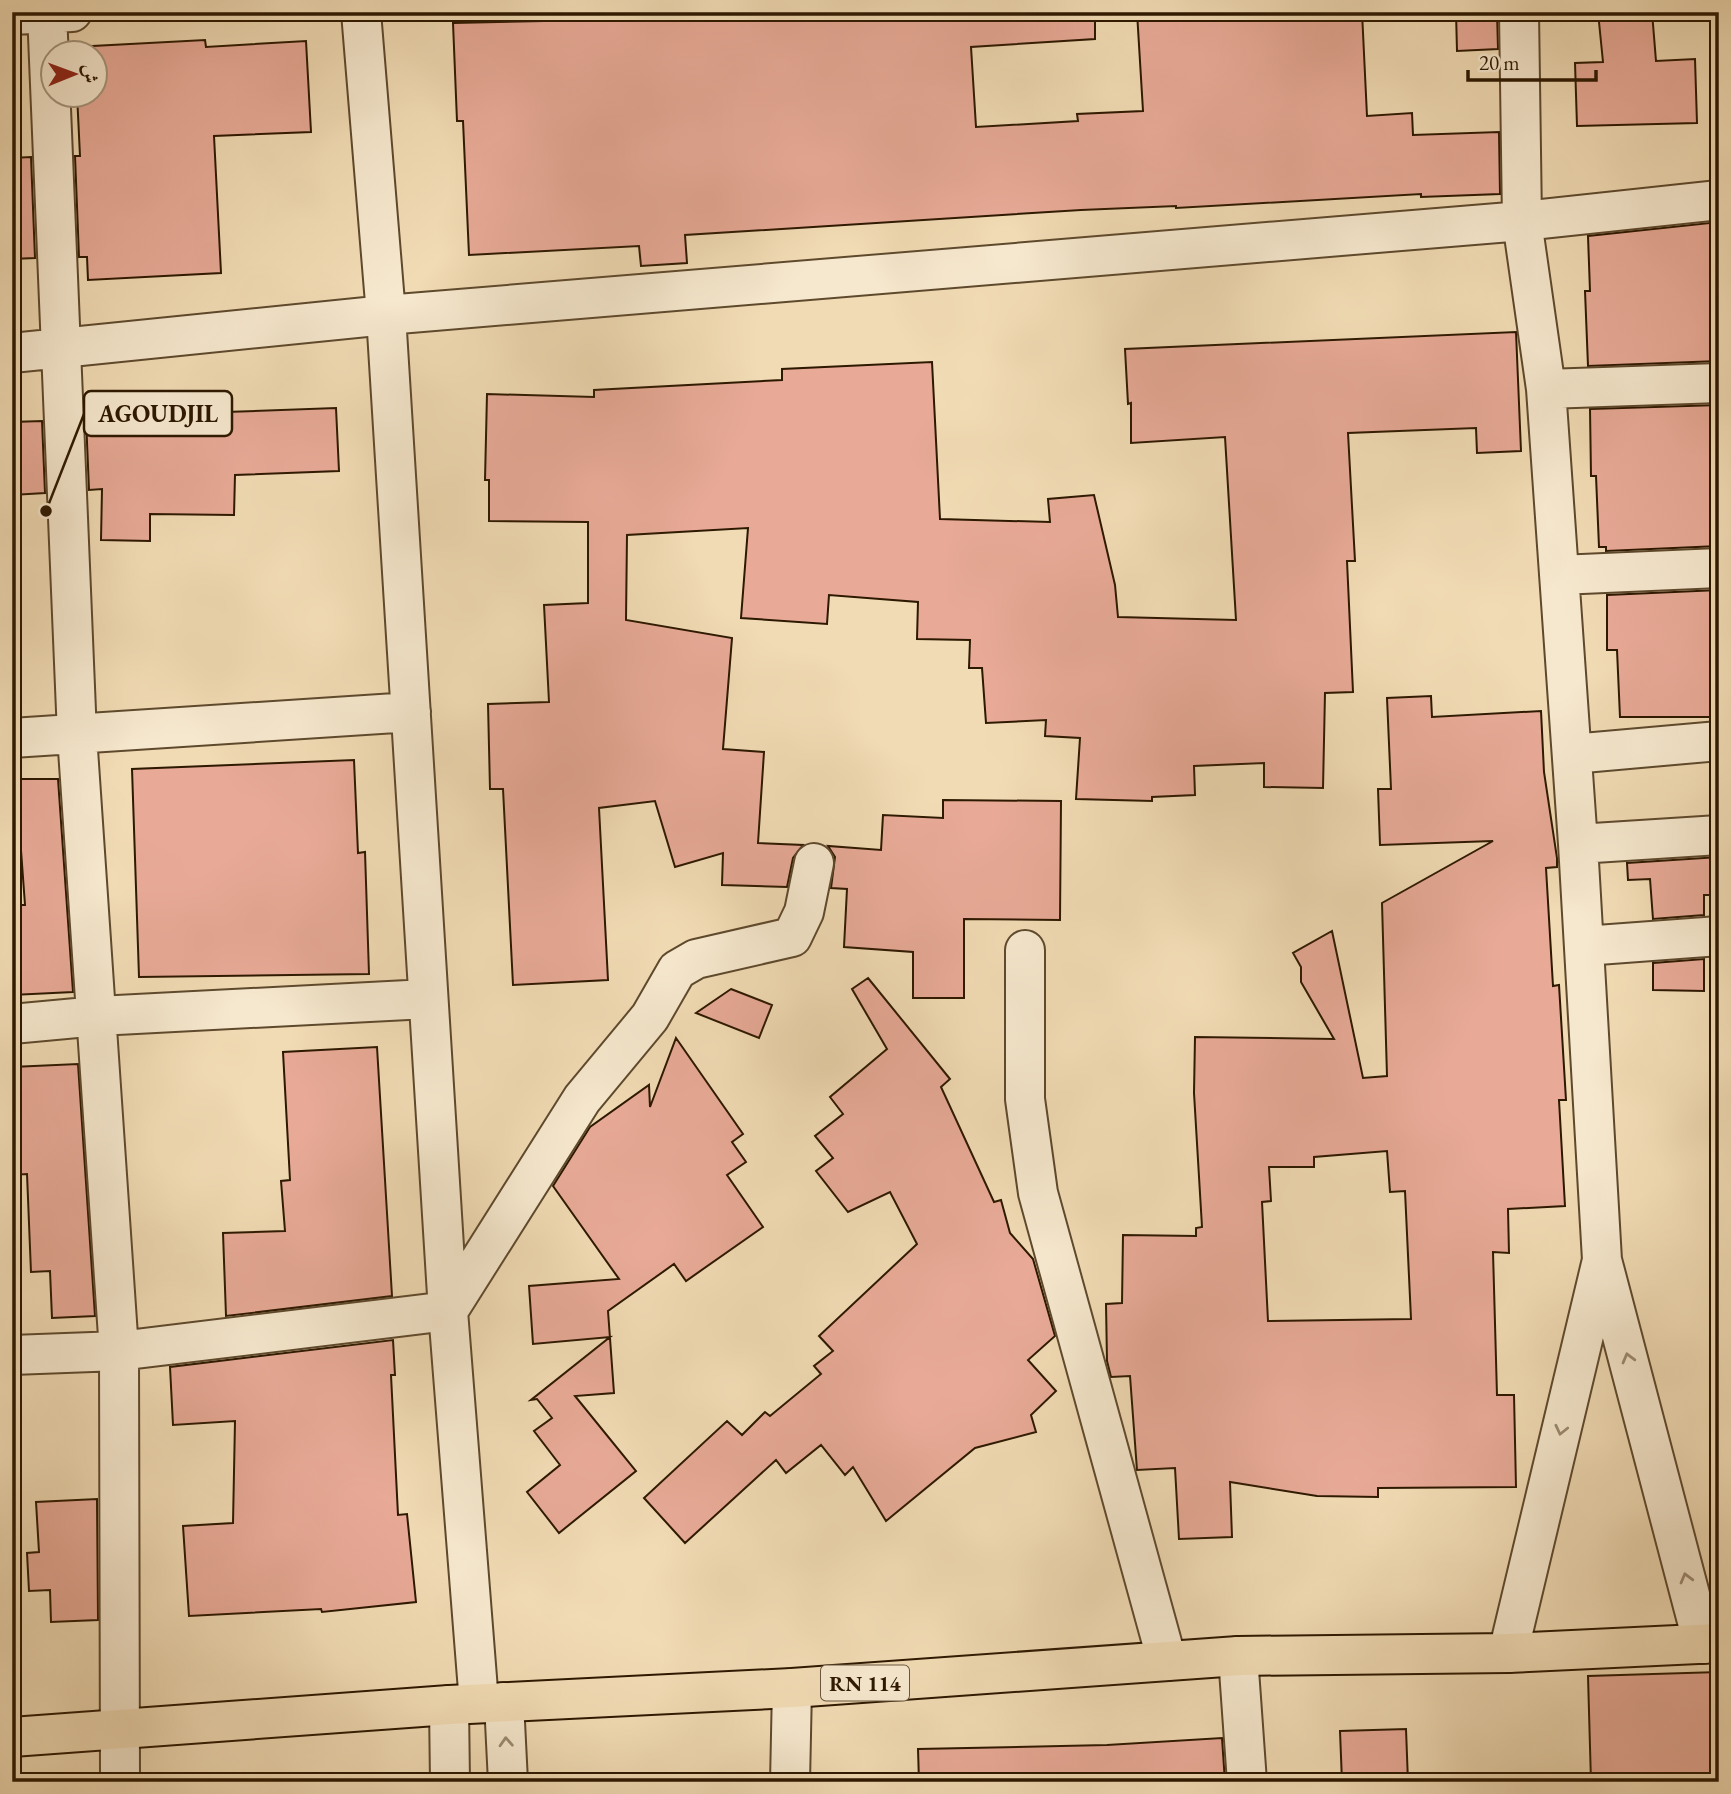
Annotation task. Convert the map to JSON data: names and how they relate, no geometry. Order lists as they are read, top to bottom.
{
  "streets": {
    "main road": ["RN 114"]
  },
  "places": ["AGOUDJIL"],
  "scale_bar": "20 m",
  "north": "right"
}
